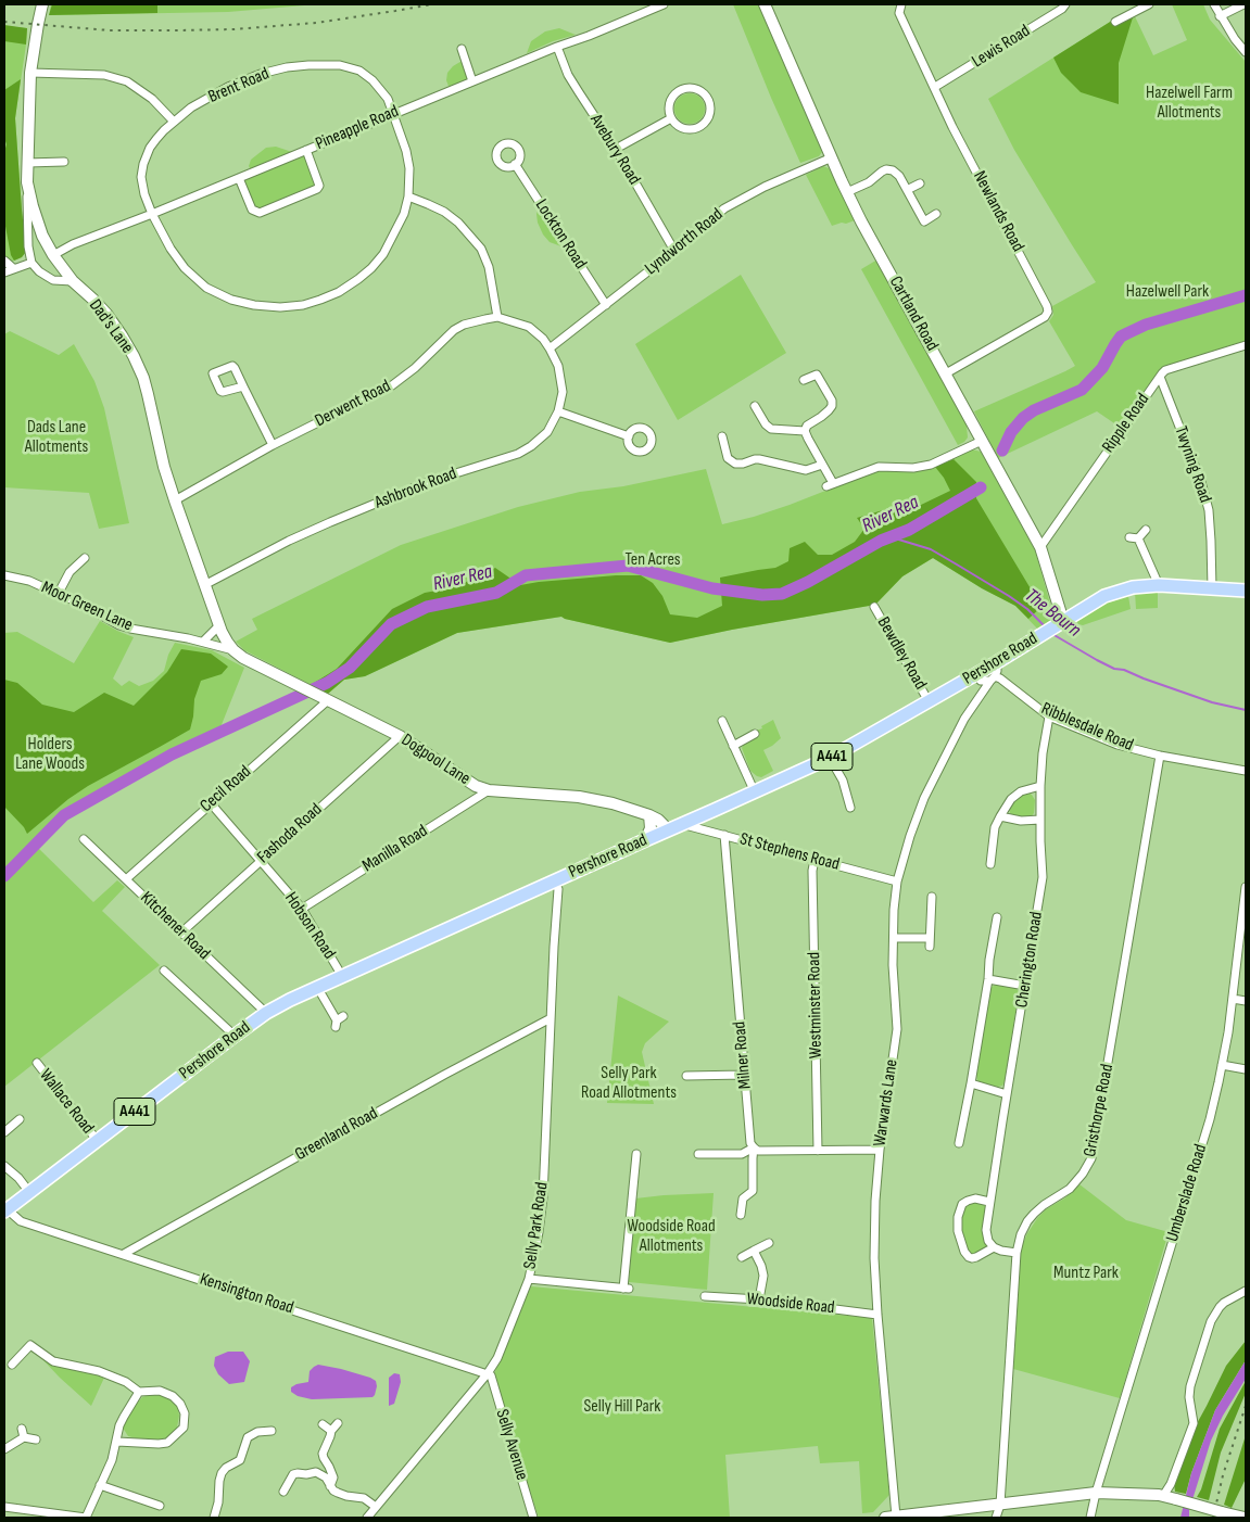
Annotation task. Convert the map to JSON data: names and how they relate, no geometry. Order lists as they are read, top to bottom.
{
  "streets": {
    "main road": ["Pershore Road", "A441"],
    "street": [
      "Lewis Road",
      "Brent Road",
      "Pineapple Road",
      "Avebury Road",
      "Newlands Road",
      "Lockton Road",
      "Lyndworth Road",
      "Cartland Road",
      "Dad's Lane",
      "Derwent Road",
      "Ripple Road",
      "Twyning Road",
      "Ashbrook Road",
      "Moor Green Lane",
      "Bewdley Road",
      "Ribblesdale Road",
      "Dogpool Lane",
      "Cecil Road",
      "Fashoda Road",
      "Manilla Road",
      "St Stephens Road",
      "Kitchener Road",
      "Hobson Road",
      "Cherington Road",
      "Westminster Road",
      "Milner Road",
      "Wallace Road",
      "Warwards Lane",
      "Gristhorpe Road",
      "Greenland Road",
      "Umberslade Road",
      "Selly Park Road",
      "Kensington Road",
      "Woodside Road",
      "Selly Avenue"
    ]
  },
  "crossings": [
    ["Lewis Road", "Newlands Road"],
    ["Brent Road", "Pineapple Road"],
    ["Pineapple Road", "Avebury Road"],
    ["Pineapple Road", "Dad's Lane"],
    ["Avebury Road", "Lyndworth Road"],
    ["Newlands Road", "Cartland Road"],
    ["Lockton Road", "Lyndworth Road"],
    ["Lyndworth Road", "Cartland Road"],
    ["Lyndworth Road", "Derwent Road"],
    ["Lyndworth Road", "Ashbrook Road"],
    ["Cartland Road", "Ripple Road"],
    ["Cartland Road", "Pershore Road"],
    ["Dad's Lane", "Derwent Road"],
    ["Dad's Lane", "Ashbrook Road"],
    ["Dad's Lane", "Moor Green Lane"],
    ["Derwent Road", "Ashbrook Road"],
    ["Ripple Road", "Twyning Road"],
    ["Twyning Road", "Pershore Road"],
    ["Moor Green Lane", "Dogpool Lane"],
    ["Bewdley Road", "Pershore Road"],
    ["Pershore Road", "Ribblesdale Road"],
    ["Pershore Road", "Dogpool Lane"],
    ["Pershore Road", "St Stephens Road"],
    ["Pershore Road", "Kitchener Road"],
    ["Pershore Road", "Hobson Road"],
    ["Pershore Road", "Wallace Road"],
    ["Pershore Road", "Warwards Lane"],
    ["Pershore Road", "Selly Park Road"],
    ["Pershore Road", "Kensington Road"],
    ["Ribblesdale Road", "Cherington Road"],
    ["Ribblesdale Road", "Warwards Lane"],
    ["Ribblesdale Road", "Gristhorpe Road"],
    ["Dogpool Lane", "Cecil Road"],
    ["Dogpool Lane", "Fashoda Road"],
    ["Dogpool Lane", "Manilla Road"],
    ["Cecil Road", "Kitchener Road"],
    ["Cecil Road", "Hobson Road"],
    ["Fashoda Road", "Kitchener Road"],
    ["Fashoda Road", "Hobson Road"],
    ["Manilla Road", "Hobson Road"],
    ["St Stephens Road", "Westminster Road"],
    ["St Stephens Road", "Milner Road"],
    ["St Stephens Road", "Warwards Lane"],
    ["Warwards Lane", "Woodside Road"],
    ["Greenland Road", "Selly Park Road"],
    ["Greenland Road", "Kensington Road"],
    ["Selly Park Road", "Kensington Road"],
    ["Selly Park Road", "Selly Avenue"],
    ["Kensington Road", "Selly Avenue"]
  ],
  "water": ["River Rea", "The Bourn"],
  "parks": [
    "Hazelwell Farm Allotments",
    "Hazelwell Park",
    "Dads Lane Allotments",
    "Ten Acres",
    "Holders Lane Woods",
    "Selly Park Road Allotments",
    "Woodside Road Allotments",
    "Muntz Park",
    "Selly Hill Park"
  ]
}
